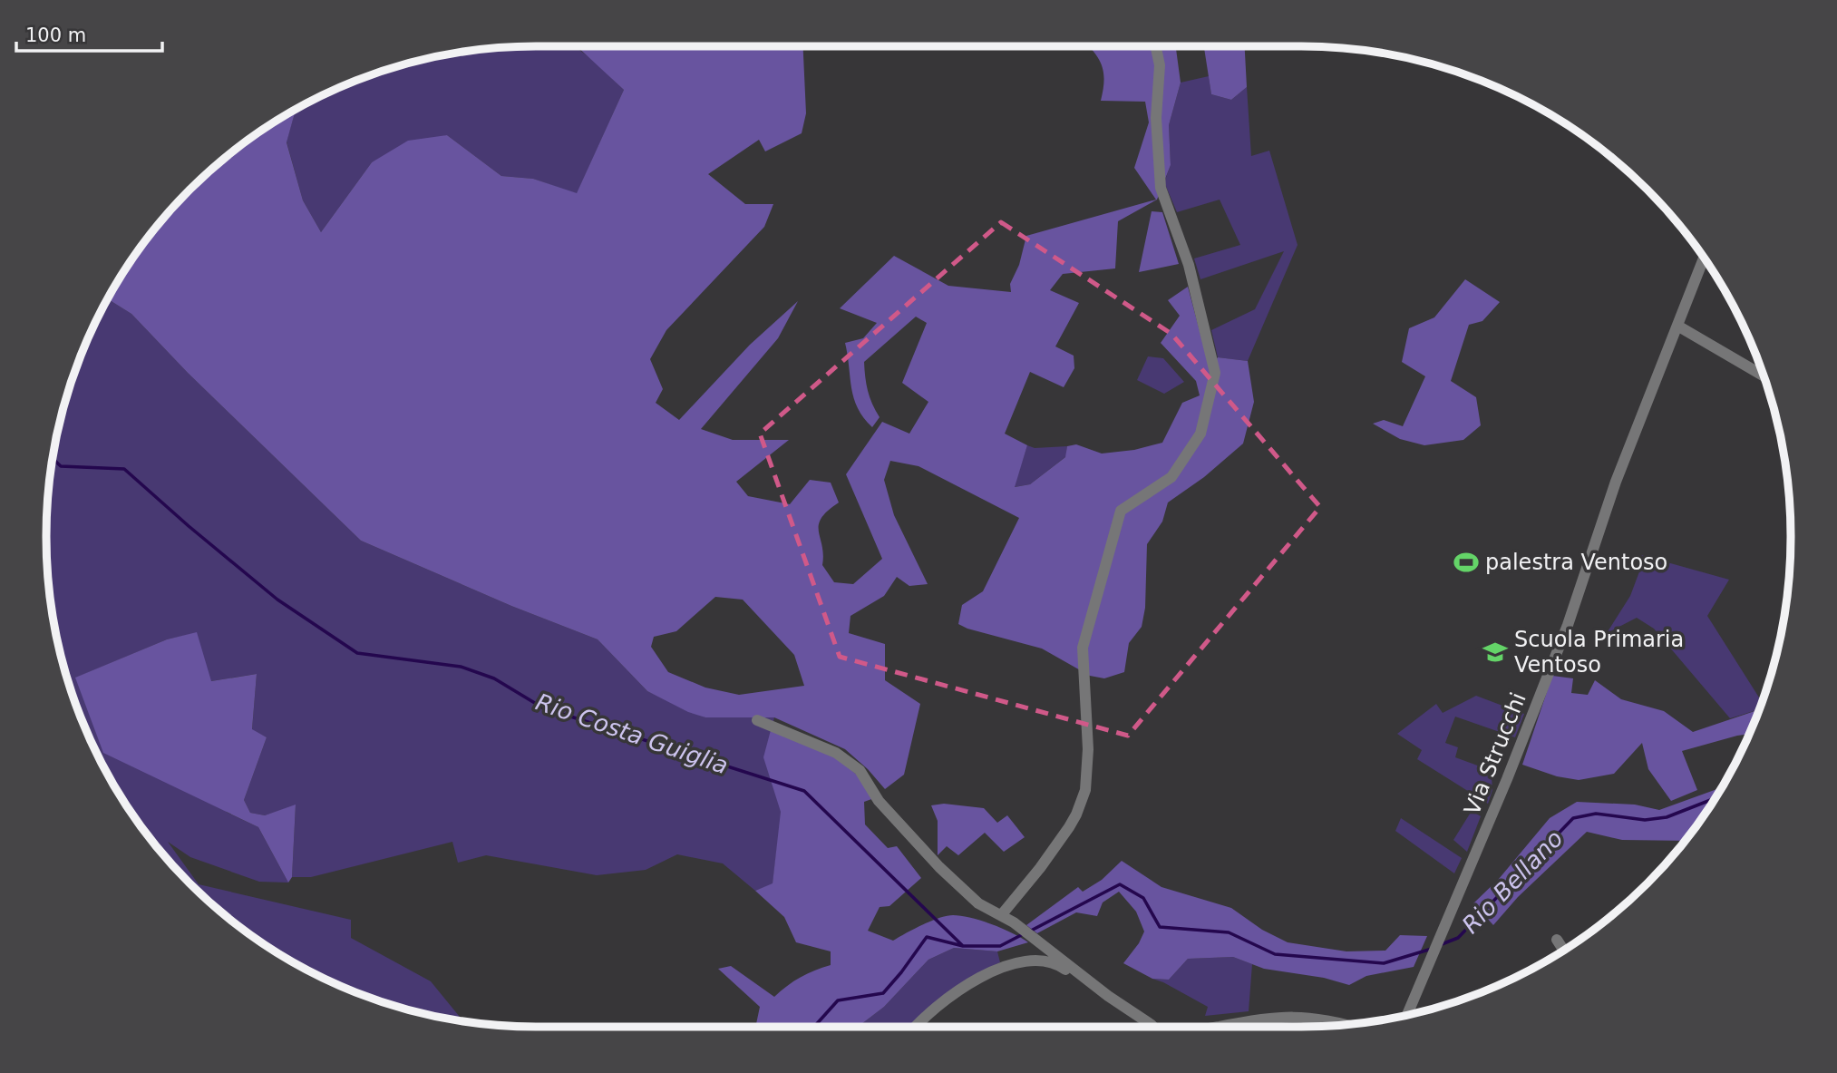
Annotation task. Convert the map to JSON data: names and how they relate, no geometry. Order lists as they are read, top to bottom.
{
  "streets": {
    "street": ["Via Strucchi"]
  },
  "water": ["Rio Costa Guiglia", "Rio Bellano"],
  "places": {
    "sports": ["palestra Ventoso"],
    "school or university": ["Scuola Primaria Ventoso"]
  },
  "scale_bar": "100 m"
}
